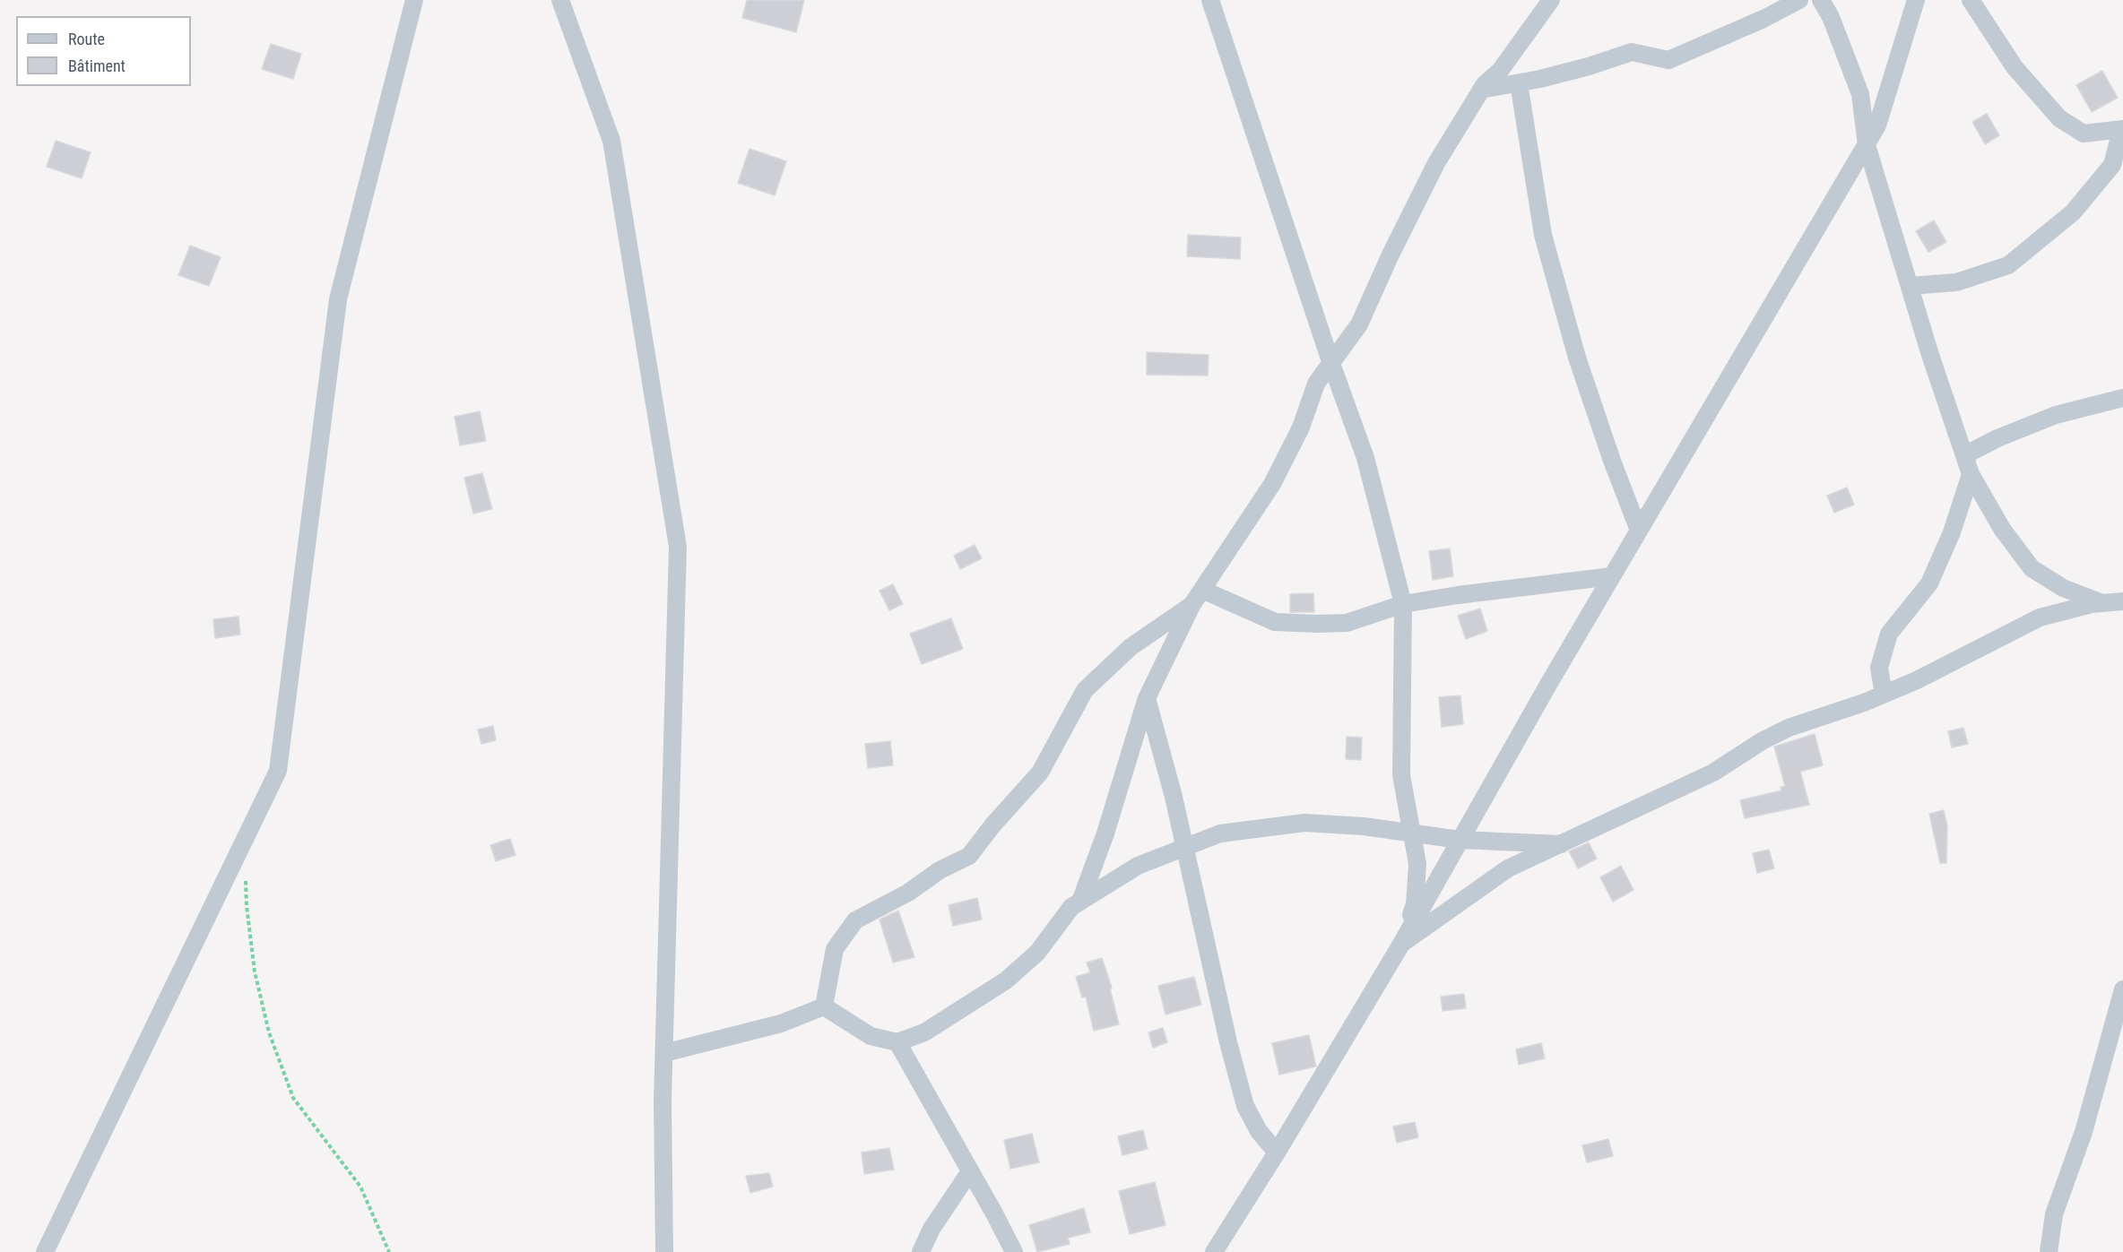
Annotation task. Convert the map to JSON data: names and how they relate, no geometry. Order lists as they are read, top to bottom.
{
  "legend": ["Route", "Bâtiment"]
}
